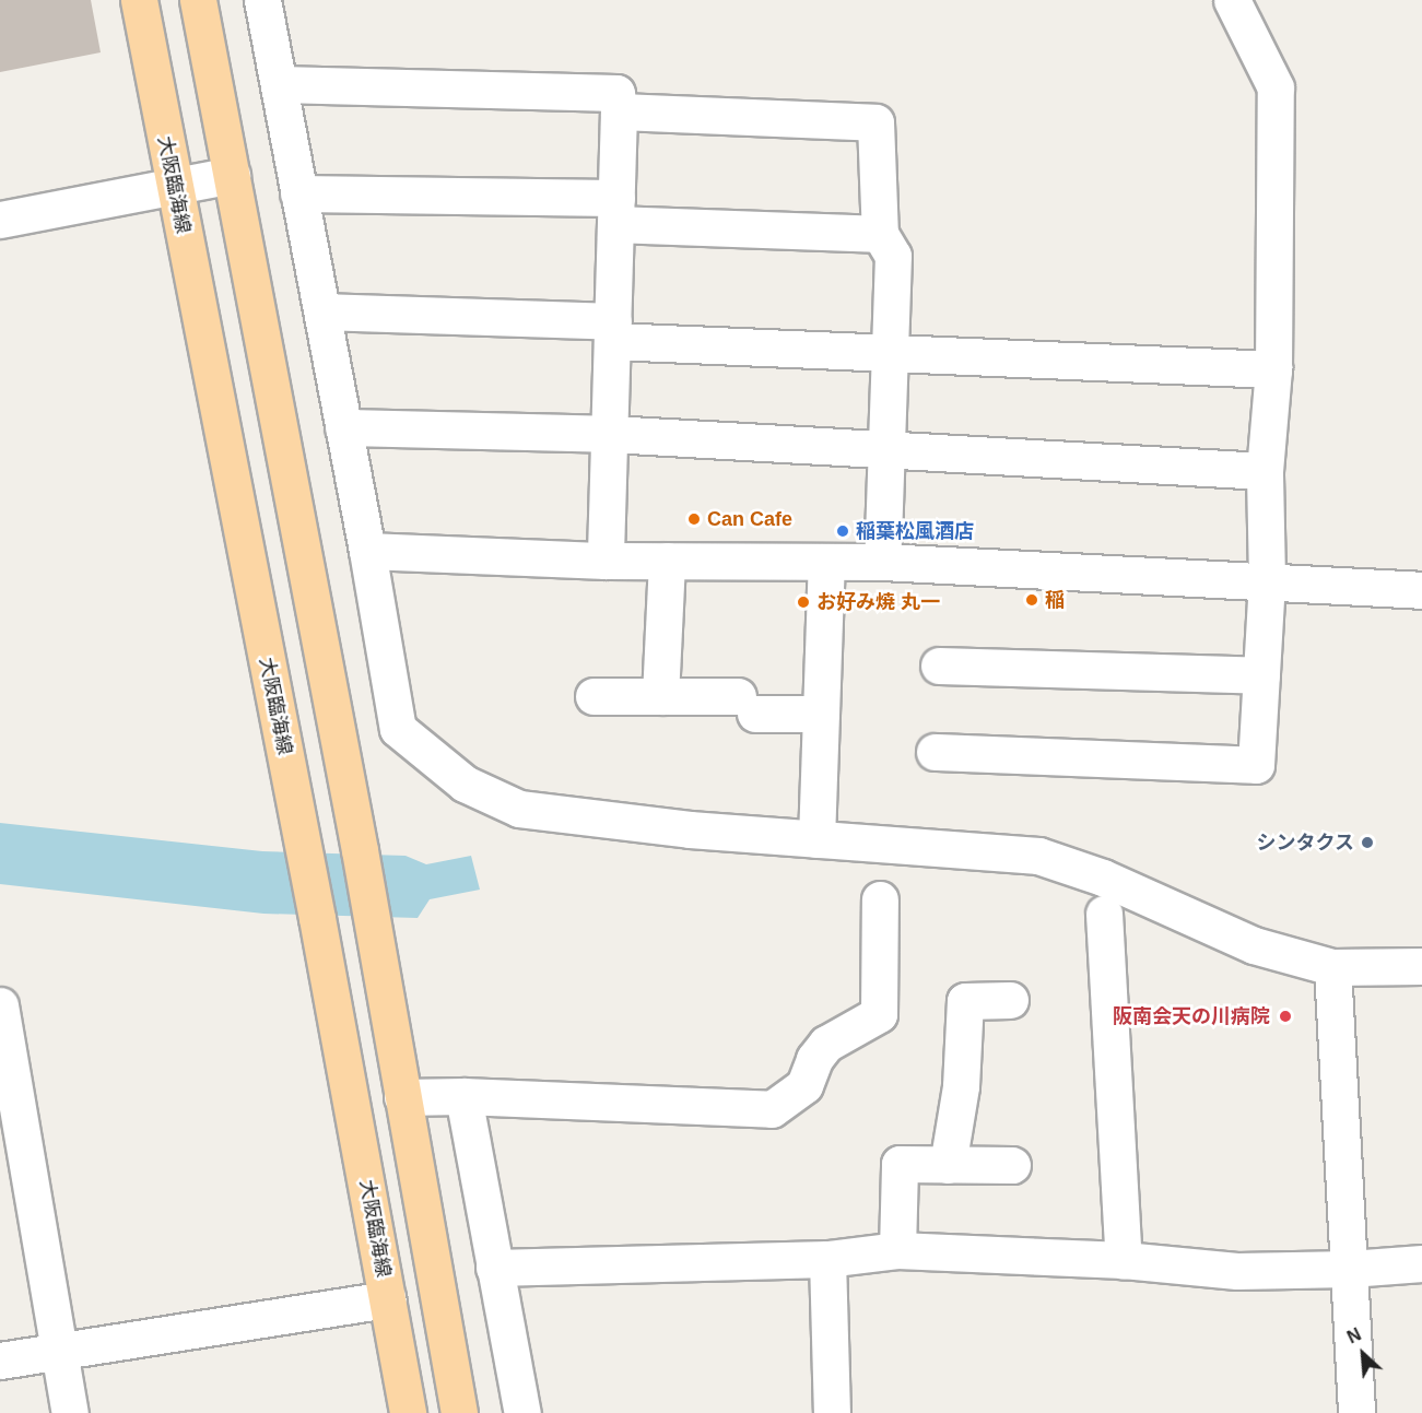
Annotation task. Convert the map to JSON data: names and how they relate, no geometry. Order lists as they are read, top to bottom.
{
  "streets": {
    "main road": ["大阪臨海線"]
  },
  "places": [
    "Can Cafe",
    "稲葉松風酒店",
    "稲",
    "お好み焼 丸一",
    "シンタクス",
    "阪南会天の川病院"
  ],
  "north": "top left"
}
